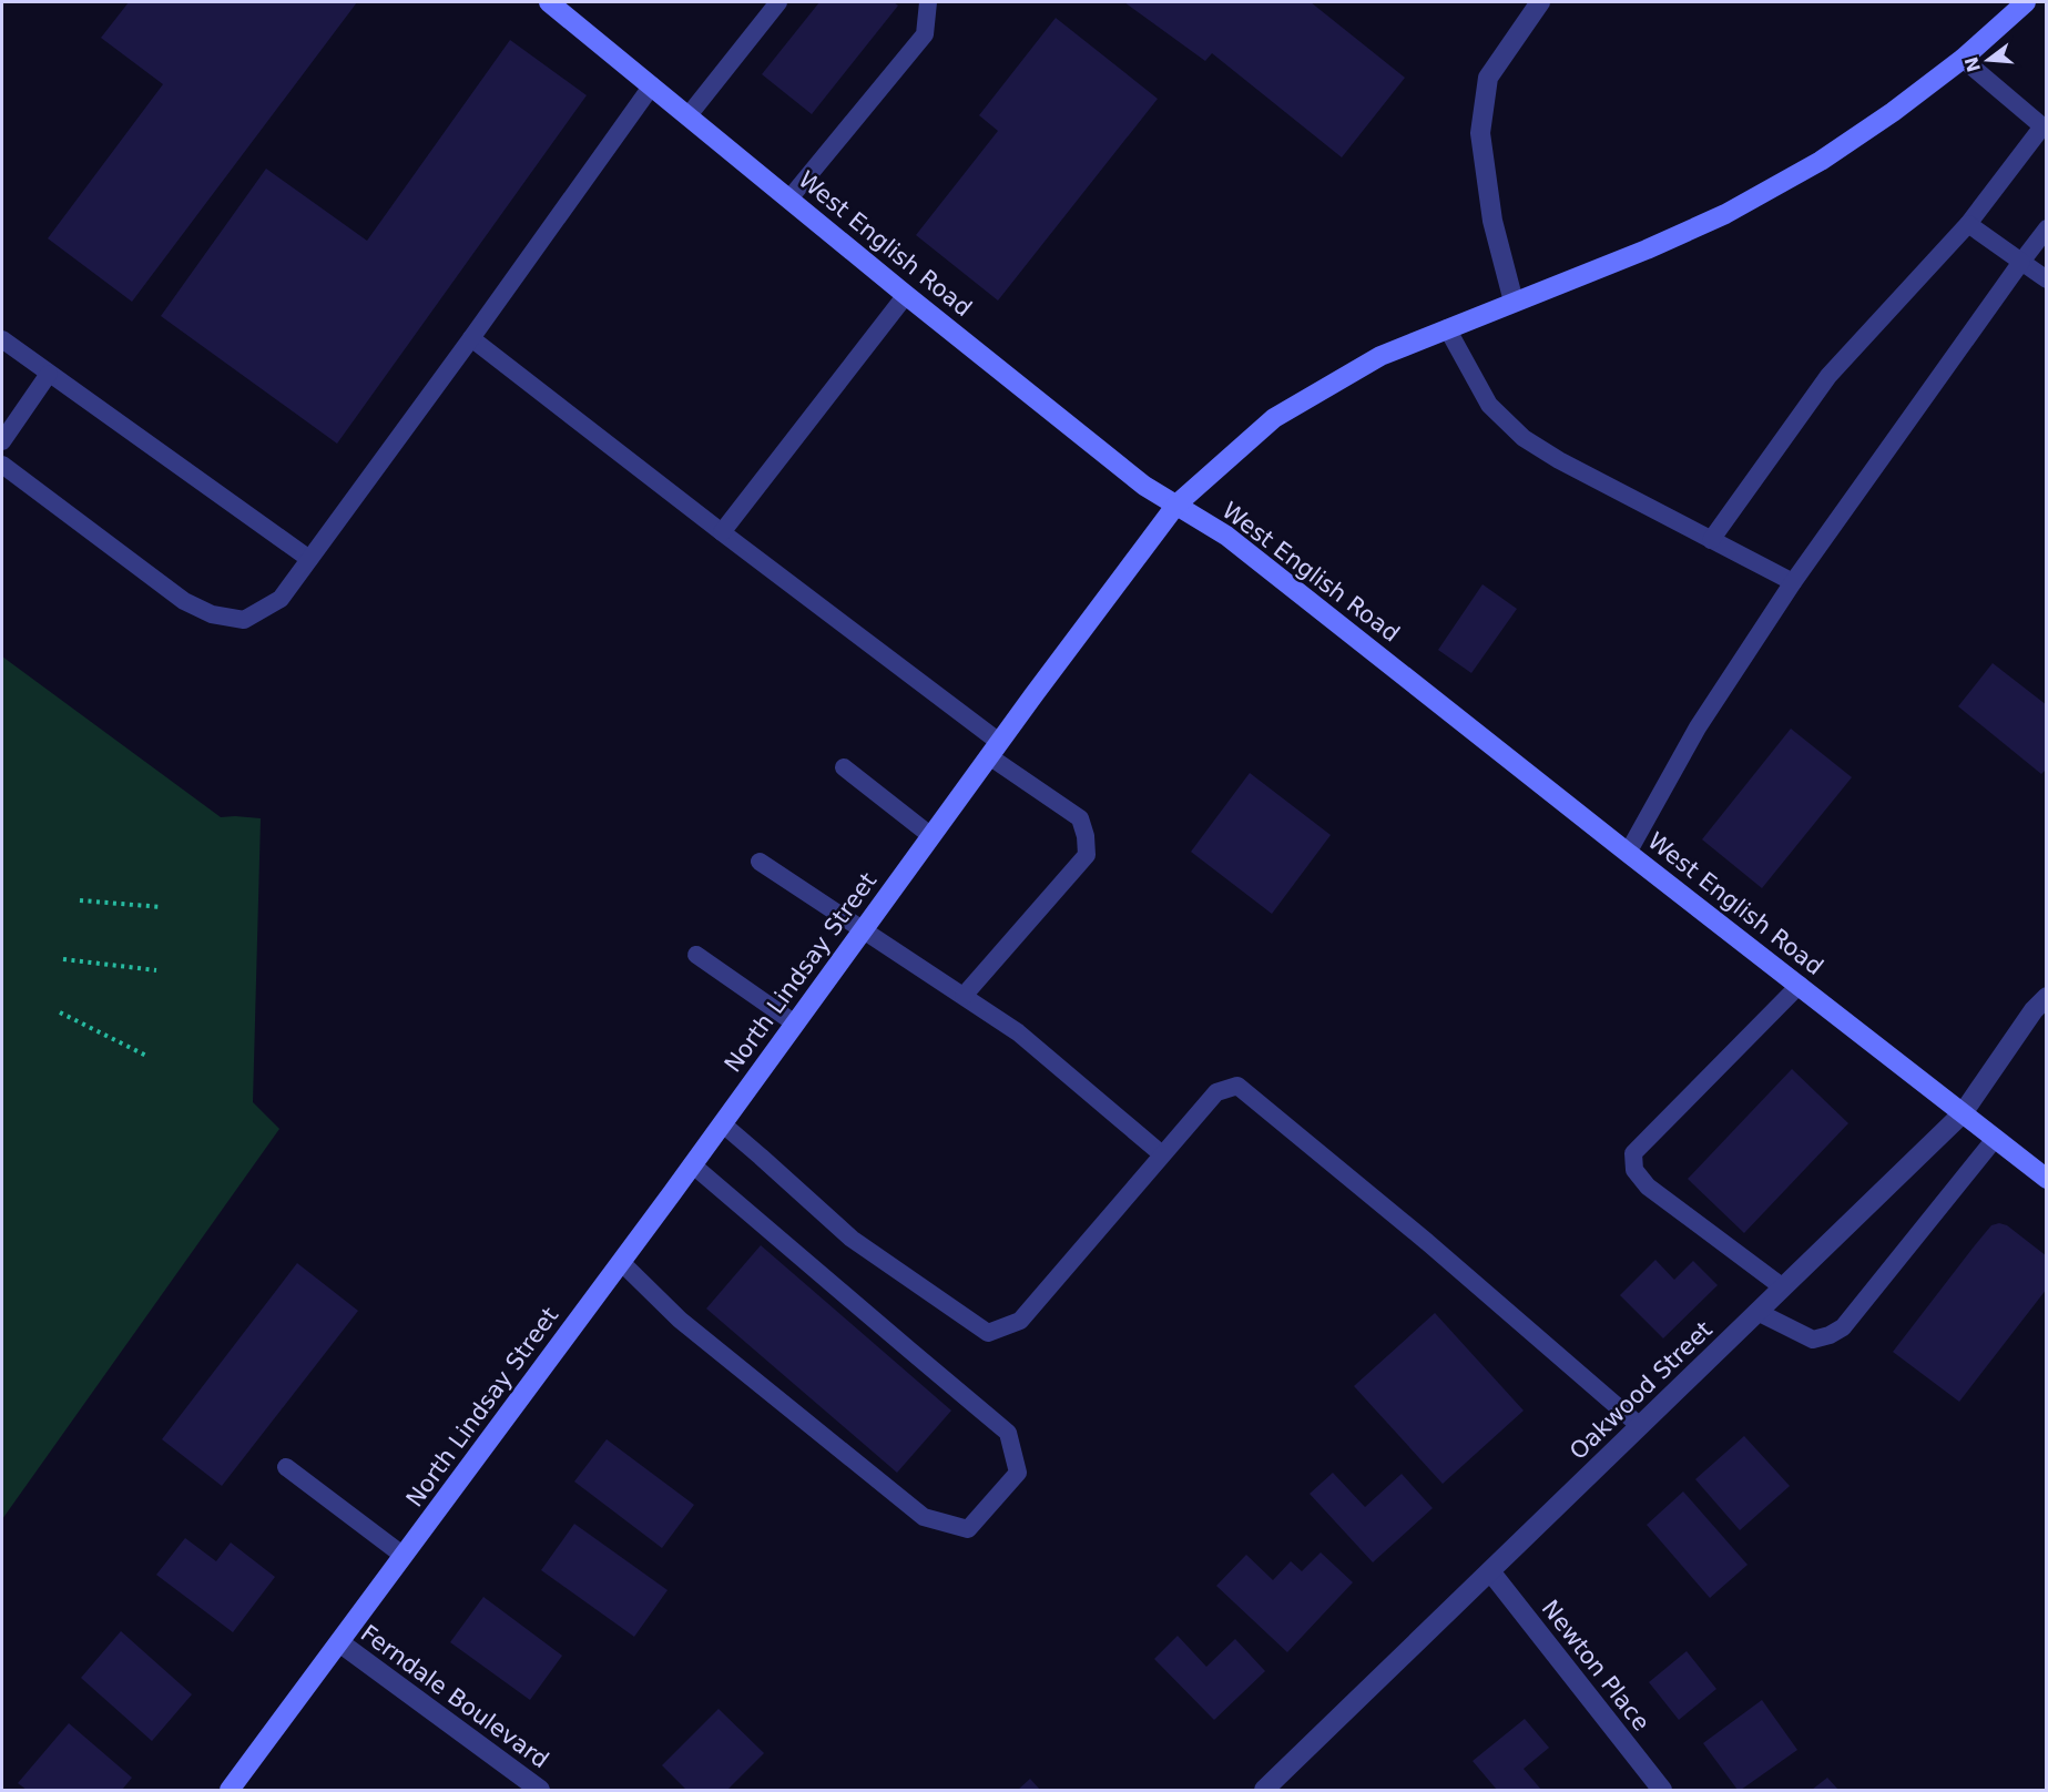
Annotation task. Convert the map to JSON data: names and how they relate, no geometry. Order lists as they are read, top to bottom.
{
  "streets": {
    "main road": ["West English Road", "North Lindsay Street"],
    "street": ["Oakwood Street", "Newton Place", "Ferndale Boulevard"]
  },
  "crossings": [
    ["West English Road", "North Lindsay Street"],
    ["West English Road", "Oakwood Street"],
    ["North Lindsay Street", "Ferndale Boulevard"],
    ["Oakwood Street", "Newton Place"]
  ],
  "north": "left"
}
